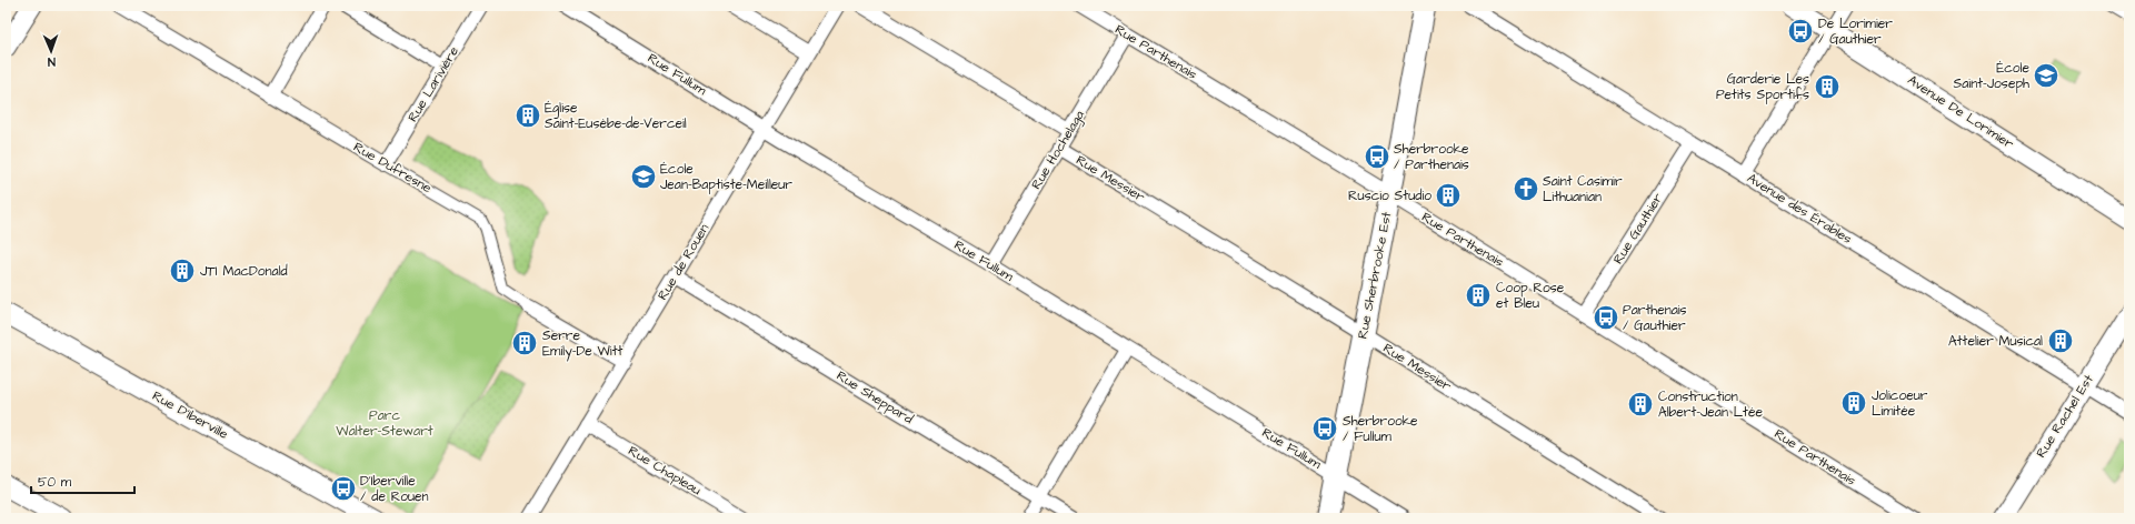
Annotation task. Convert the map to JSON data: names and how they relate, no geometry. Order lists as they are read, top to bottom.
{
  "streets": {
    "main road": [
      "Avenue De Lorimier",
      "Rue Sherbrooke Est",
      "Rue D'Iberville",
      "Rue Rachel Est"
    ],
    "street": [
      "Rue Parthenais",
      "Rue Fullum",
      "Rue Larivière",
      "Rue Hochelaga",
      "Rue Dufresne",
      "Rue Messier",
      "Avenue des Érables",
      "Rue Gauthier",
      "Rue de Rouen",
      "Rue Sheppard",
      "Rue Chapleau"
    ]
  },
  "crossings": [
    ["Rue Parthenais", "Rue Hochelaga"],
    ["Rue Parthenais", "Rue Gauthier"],
    ["Rue Parthenais", "Rue Sherbrooke Est"],
    ["Rue Fullum", "Rue Hochelaga"],
    ["Rue Fullum", "Rue de Rouen"],
    ["Rue Fullum", "Rue Sherbrooke Est"],
    ["Rue Larivière", "Rue Dufresne"],
    ["Rue Hochelaga", "Rue Messier"],
    ["Rue Dufresne", "Rue de Rouen"],
    ["Rue Messier", "Rue Sherbrooke Est"],
    ["Avenue des Érables", "Rue Gauthier"],
    ["Avenue des Érables", "Rue Rachel Est"],
    ["Rue de Rouen", "Rue Sheppard"],
    ["Rue de Rouen", "Rue Chapleau"]
  ],
  "parks": ["Parc Walter-Stewart"],
  "places": {
    "bus stop": [
      "De Lorimier / Gauthier",
      "Sherbrooke / Parthenais",
      "Parthenais / Gauthier",
      "Sherbrooke / Fullum",
      "D'Iberville / de Rouen"
    ],
    "school or university": ["École Saint-Joseph", "École Jean-Baptiste-Meilleur"],
    "building": [
      "Garderie Les Petits Sportifs",
      "Église Saint-Eusèbe-de-Verceil",
      "Ruscio Studio",
      "JTI MacDonald",
      "Coop Rose et Bleu",
      "Attelier Musical",
      "Serre Emily-De Witt",
      "Jolicoeur Limitée",
      "Construction Albert-Jean Ltée"
    ],
    "church": ["Saint Casimir Lithuanian"]
  },
  "scale_bar": "50 m",
  "north": "bottom"
}
